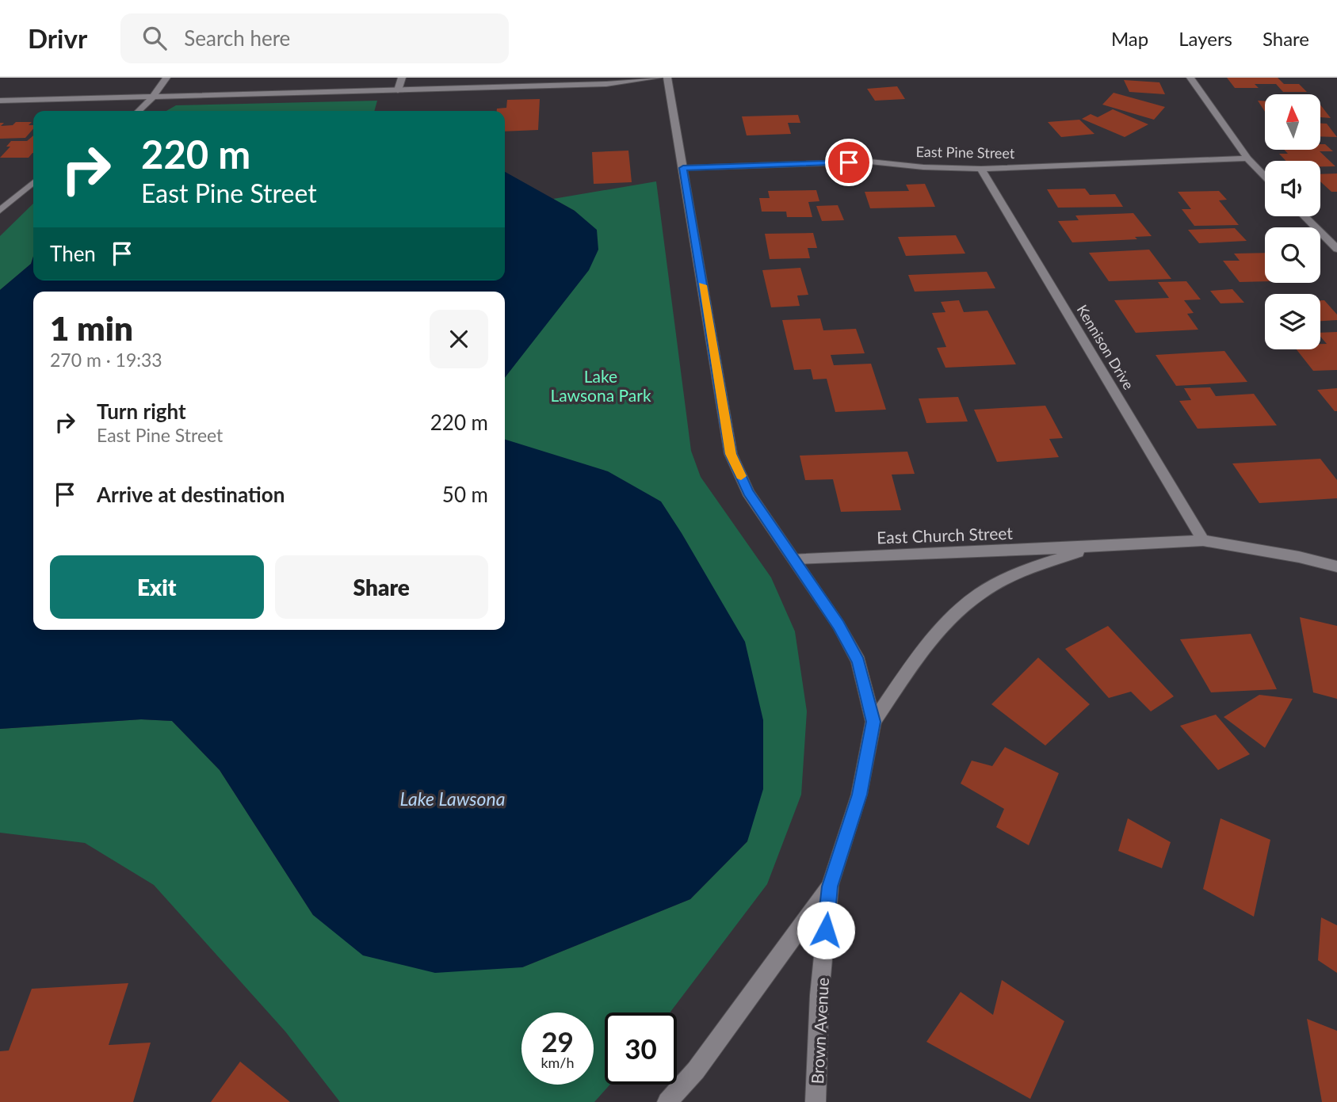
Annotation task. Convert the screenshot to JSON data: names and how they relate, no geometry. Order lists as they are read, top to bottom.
{
  "streets": {
    "street": [
      "East Pine Street",
      "Kennison Drive",
      "East Church Street",
      "Brown Avenue"
    ]
  },
  "crossings": [
    ["East Pine Street", "Kennison Drive"],
    ["East Pine Street", "Brown Avenue"],
    ["Kennison Drive", "East Church Street"],
    ["East Church Street", "Brown Avenue"]
  ],
  "water": ["Lake Lawsona"],
  "parks": ["Lake Lawsona Park"],
  "north": "top",
  "page": {
    "header": "Drivr",
    "search": "Search here",
    "nav": ["Map", "Layers", "Share"],
    "turn": ["220 m", "East Pine Street"],
    "then": "Then",
    "heading": ["1 min", "270 m · 19:33"],
    "list": [
      {
        "name": "Turn right",
        "note": "East Pine Street",
        "value": "220 m"
      },
      {
        "name": "Arrive at destination",
        "value": "50 m"
      }
    ],
    "buttons": ["Exit", "Share"],
    "speed": "29 km/h",
    "limit": "30"
  }
}
